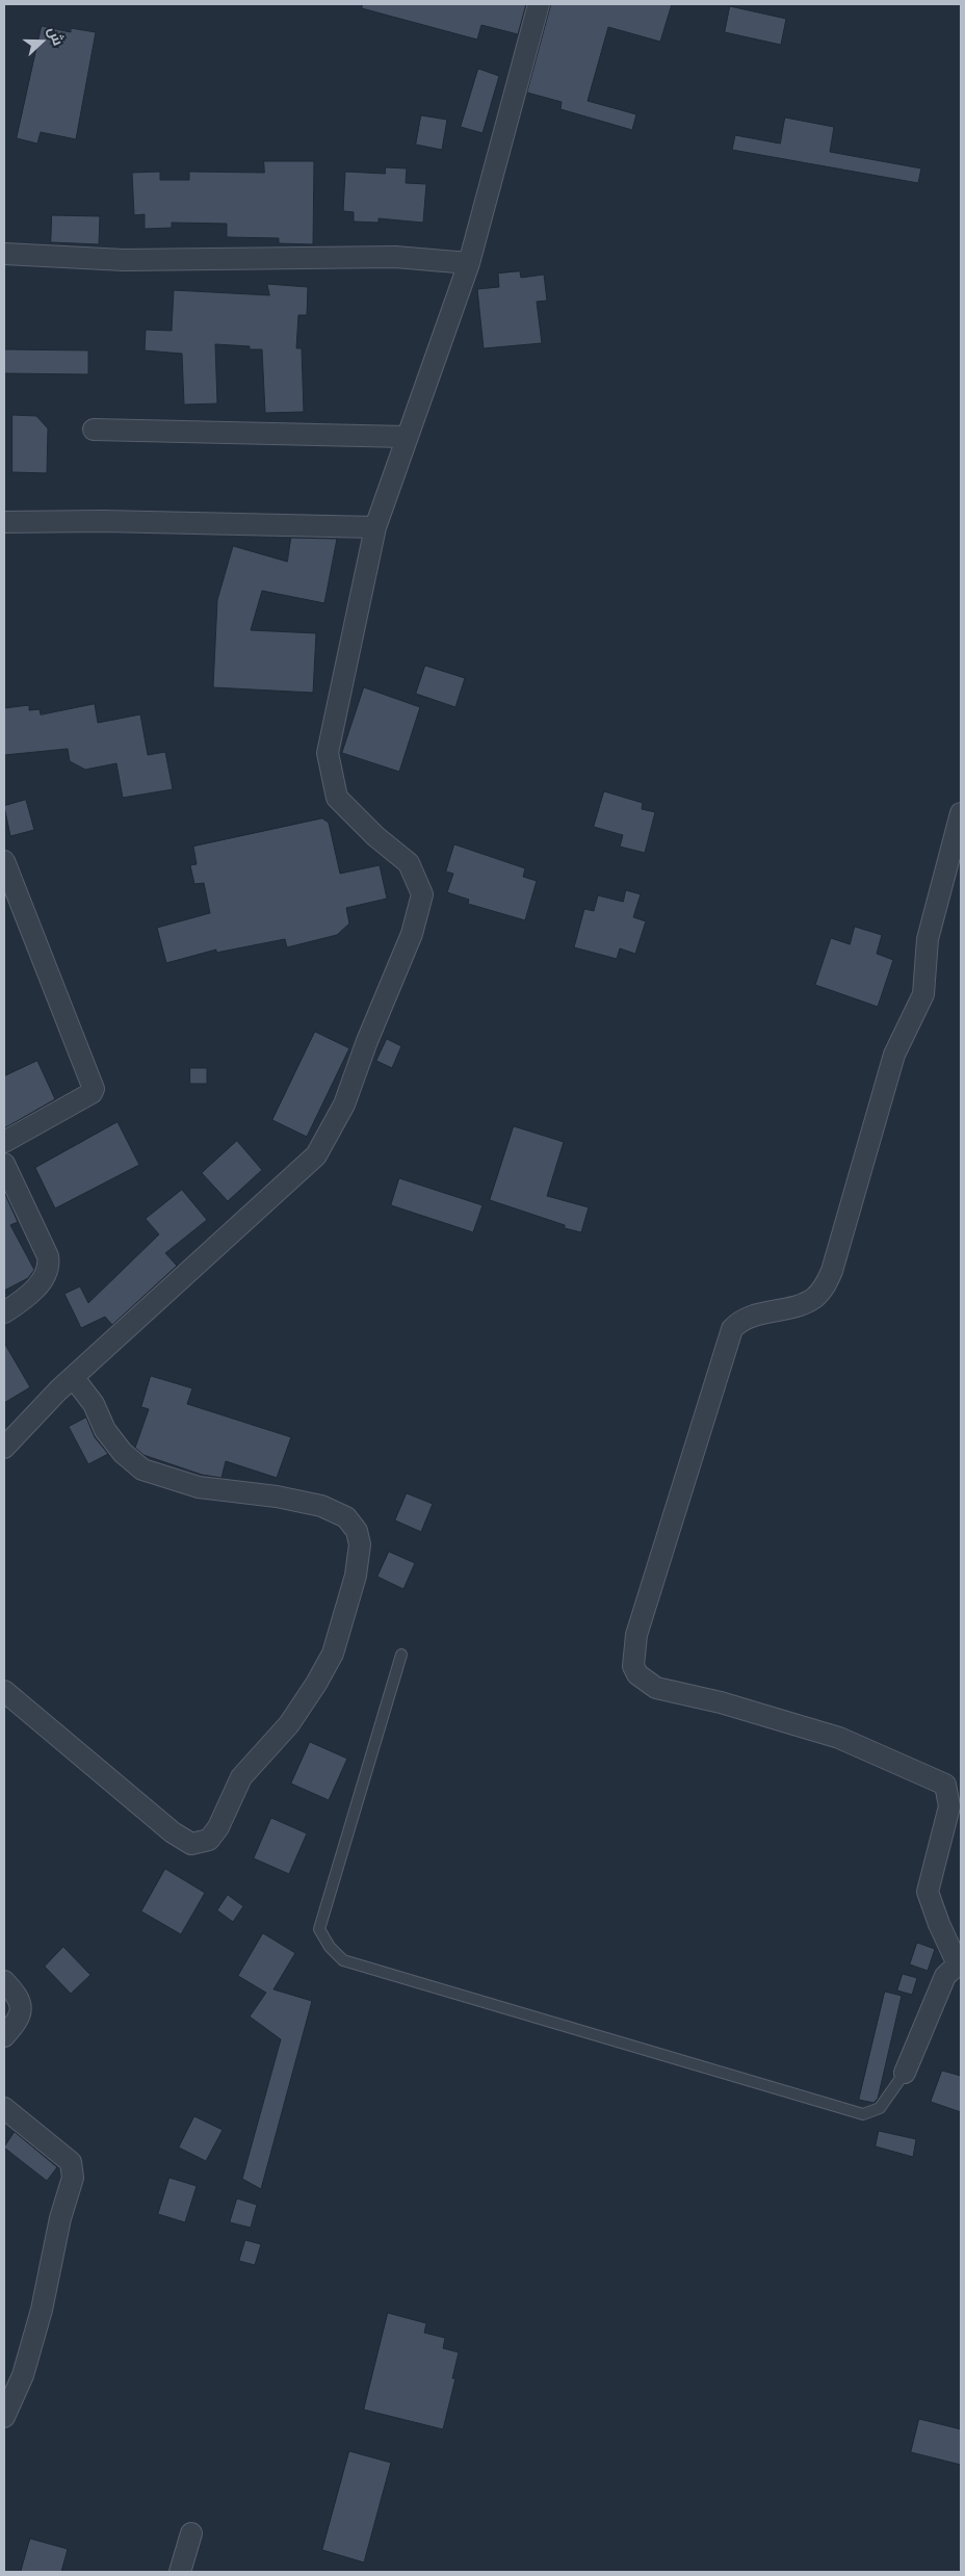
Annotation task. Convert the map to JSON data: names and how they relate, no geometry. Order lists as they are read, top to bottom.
{
  "north": "right"
}
